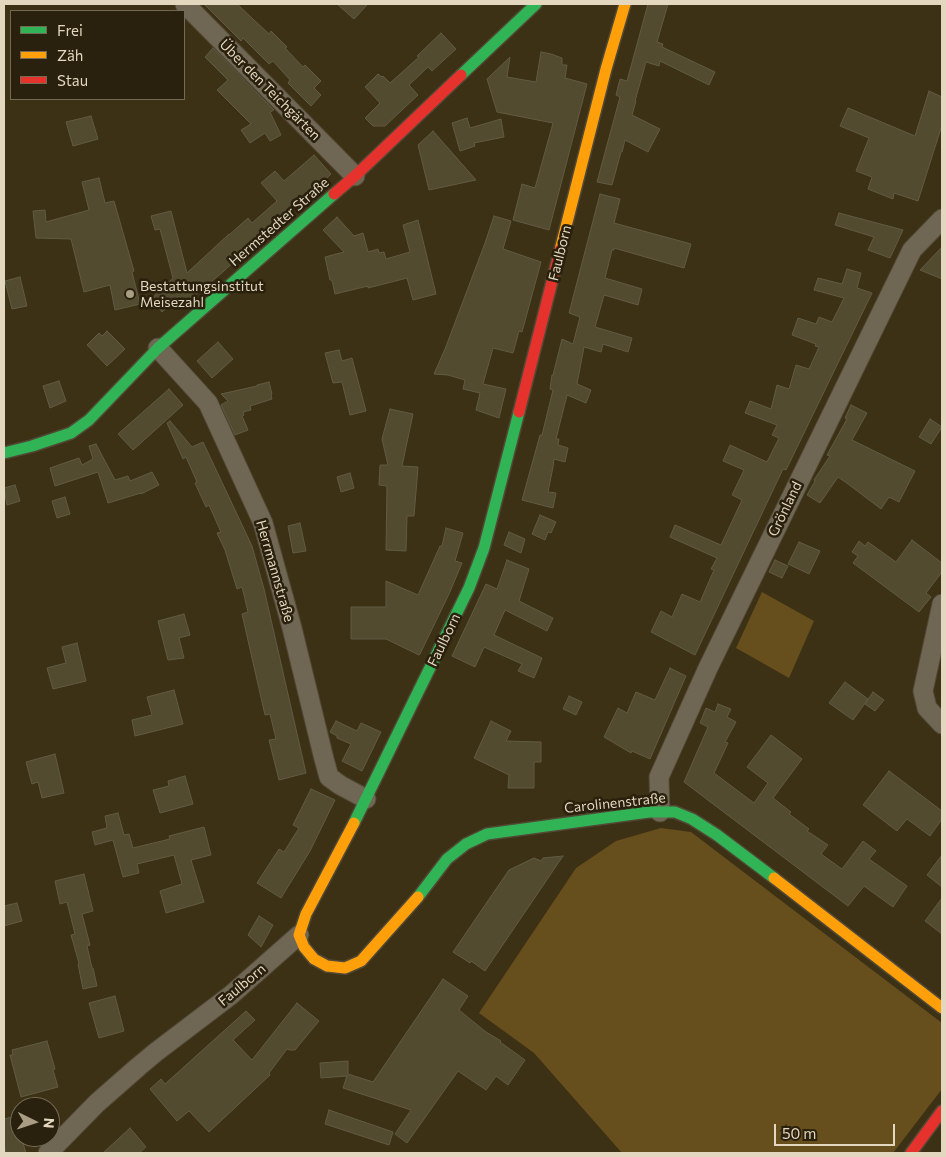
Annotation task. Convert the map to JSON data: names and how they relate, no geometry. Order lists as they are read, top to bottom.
{
  "streets": {
    "street": [
      "Über den Teichgärten",
      "Hermstedter Straße",
      "Faulborn",
      "Grönland",
      "Herrmannstraße",
      "Carolinenstraße"
    ]
  },
  "crossings": [
    ["Über den Teichgärten", "Hermstedter Straße"],
    ["Hermstedter Straße", "Herrmannstraße"],
    ["Faulborn", "Herrmannstraße"],
    ["Faulborn", "Carolinenstraße"],
    ["Grönland", "Carolinenstraße"]
  ],
  "places": ["Bestattungsinstitut Meisezahl"],
  "legend": ["Frei", "Zäh", "Stau"],
  "scale_bar": "50 m",
  "north": "right"
}
